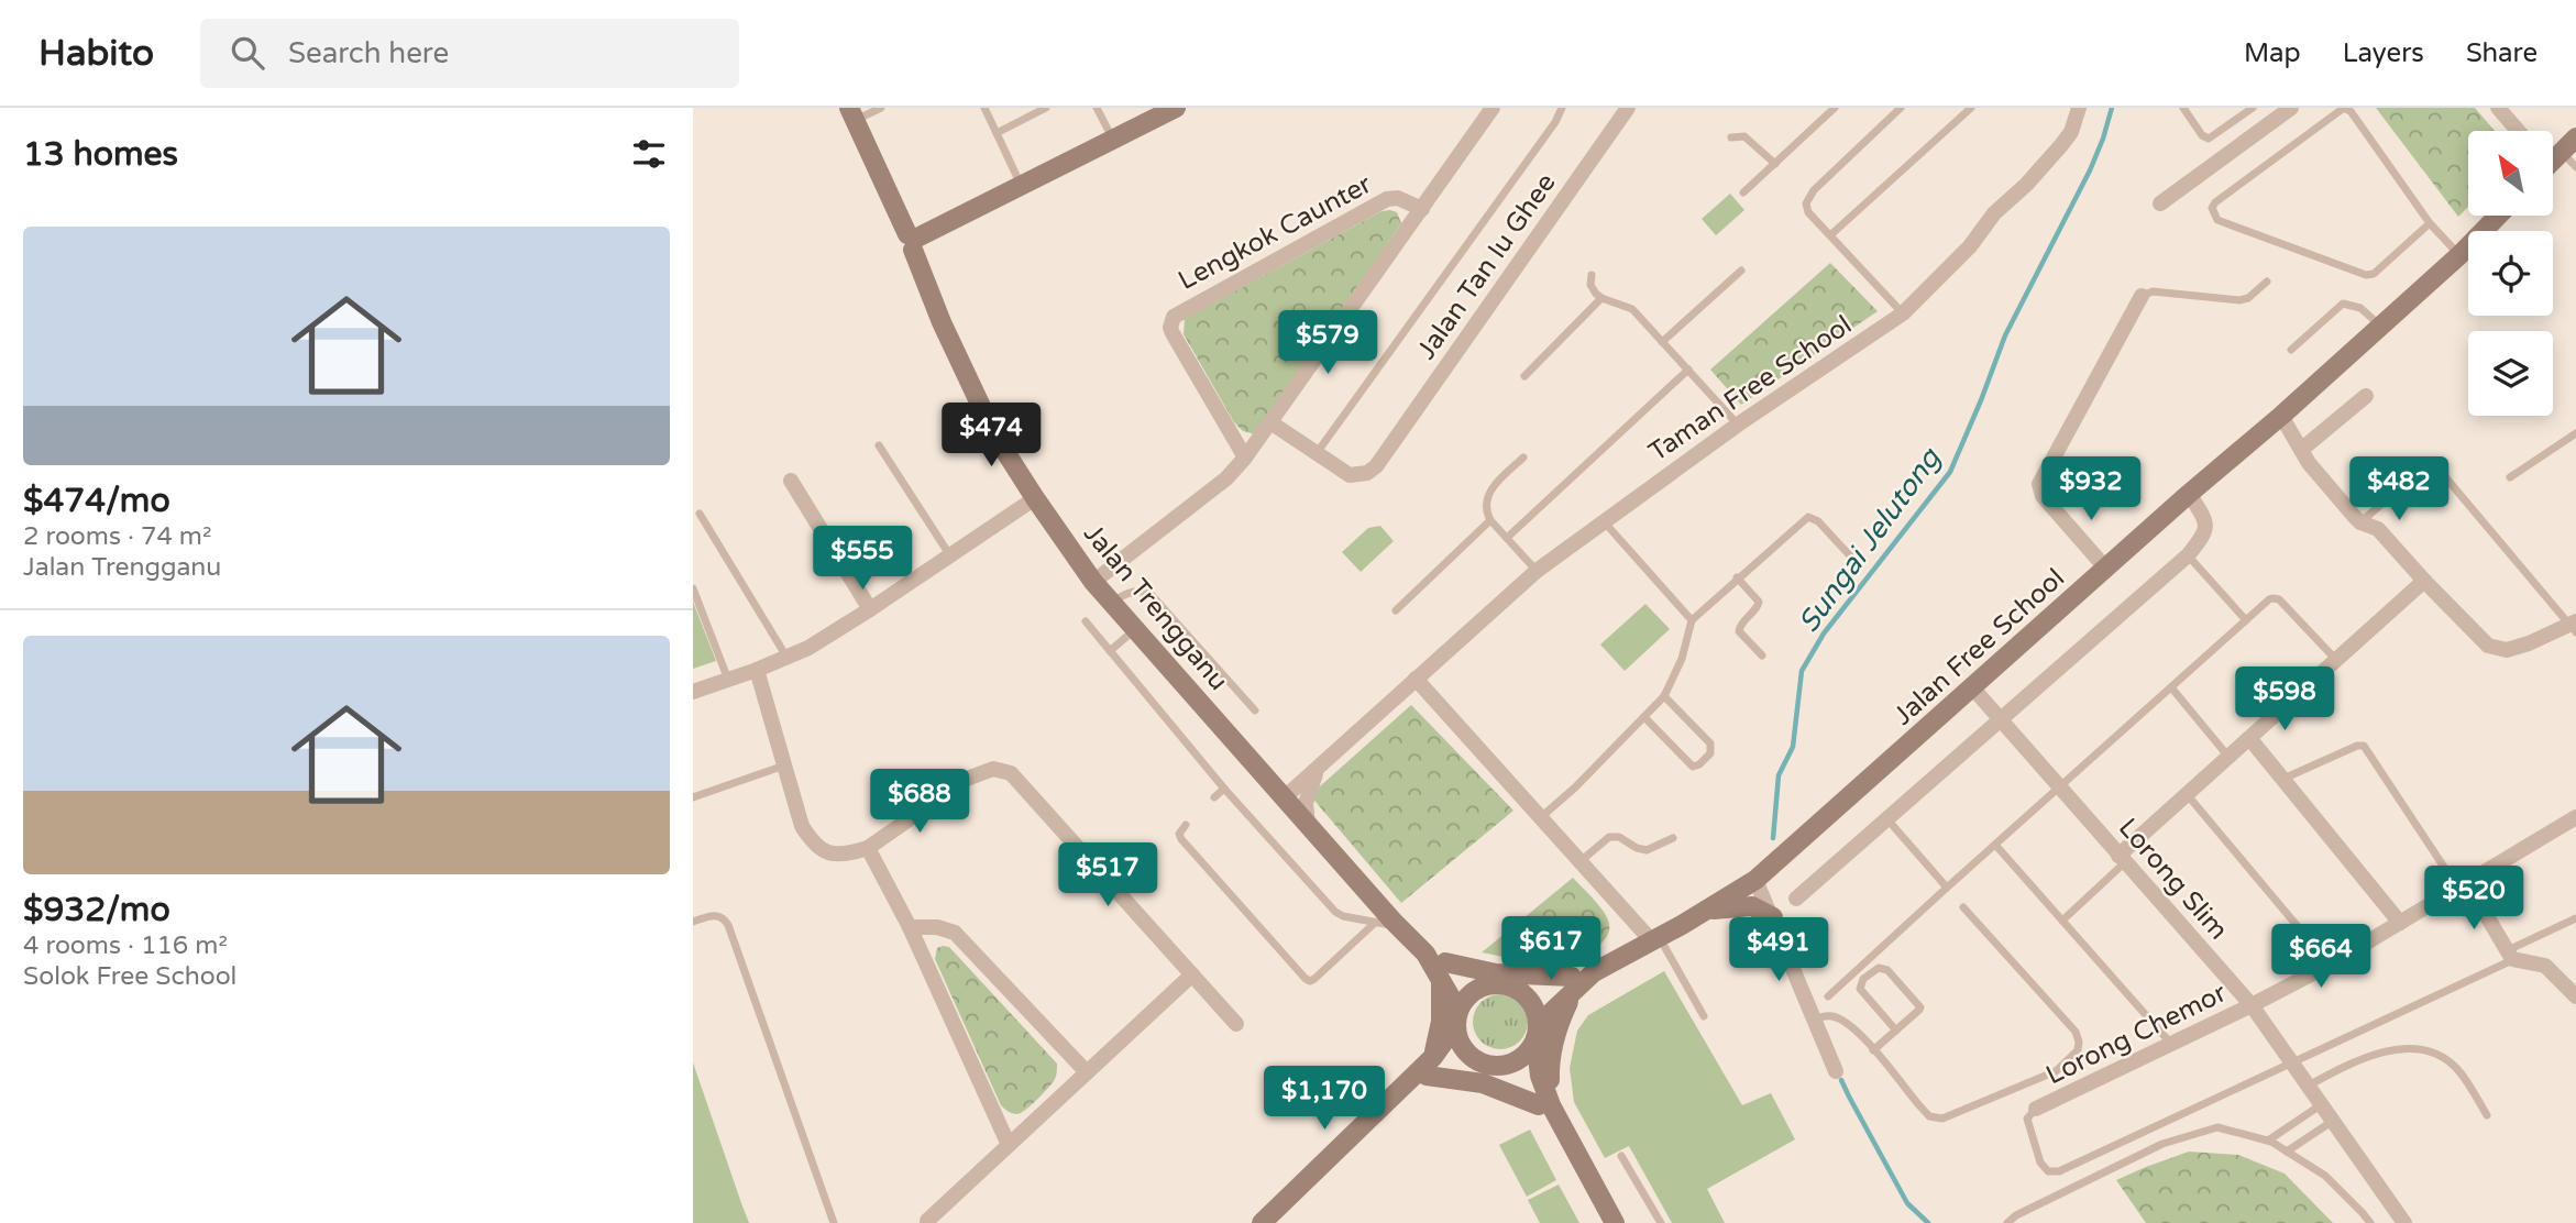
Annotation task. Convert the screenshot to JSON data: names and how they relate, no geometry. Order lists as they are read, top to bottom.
{
  "streets": {
    "main road": ["Jalan Trengganu", "Jalan Free School"],
    "street": [
      "Lengkok Caunter",
      "Jalan Tan Iu Ghee",
      "Taman Free School",
      "Lorong Slim",
      "Lorong Chemor"
    ]
  },
  "crossings": [
    ["Taman Free School", "Jalan Trengganu"],
    ["Jalan Trengganu", "Jalan Free School"],
    ["Jalan Free School", "Lorong Slim"],
    ["Lorong Slim", "Lorong Chemor"]
  ],
  "water": ["Sungai Jelutong"],
  "north": "top left",
  "page": {
    "header": "Habito",
    "search": "Search here",
    "nav": ["Map", "Layers", "Share"],
    "heading": "13 homes",
    "list": [
      {
        "name": "$474/mo",
        "note": "2 rooms · 74 m² · Jalan Trengganu"
      },
      {
        "name": "$932/mo",
        "note": "4 rooms · 116 m² · Solok Free School"
      }
    ],
    "price": [
      "$579",
      "$474",
      "$932",
      "$482",
      "$555",
      "$598",
      "$688",
      "$517",
      "$520",
      "$617",
      "$491",
      "$664",
      "$1,170"
    ]
  }
}
